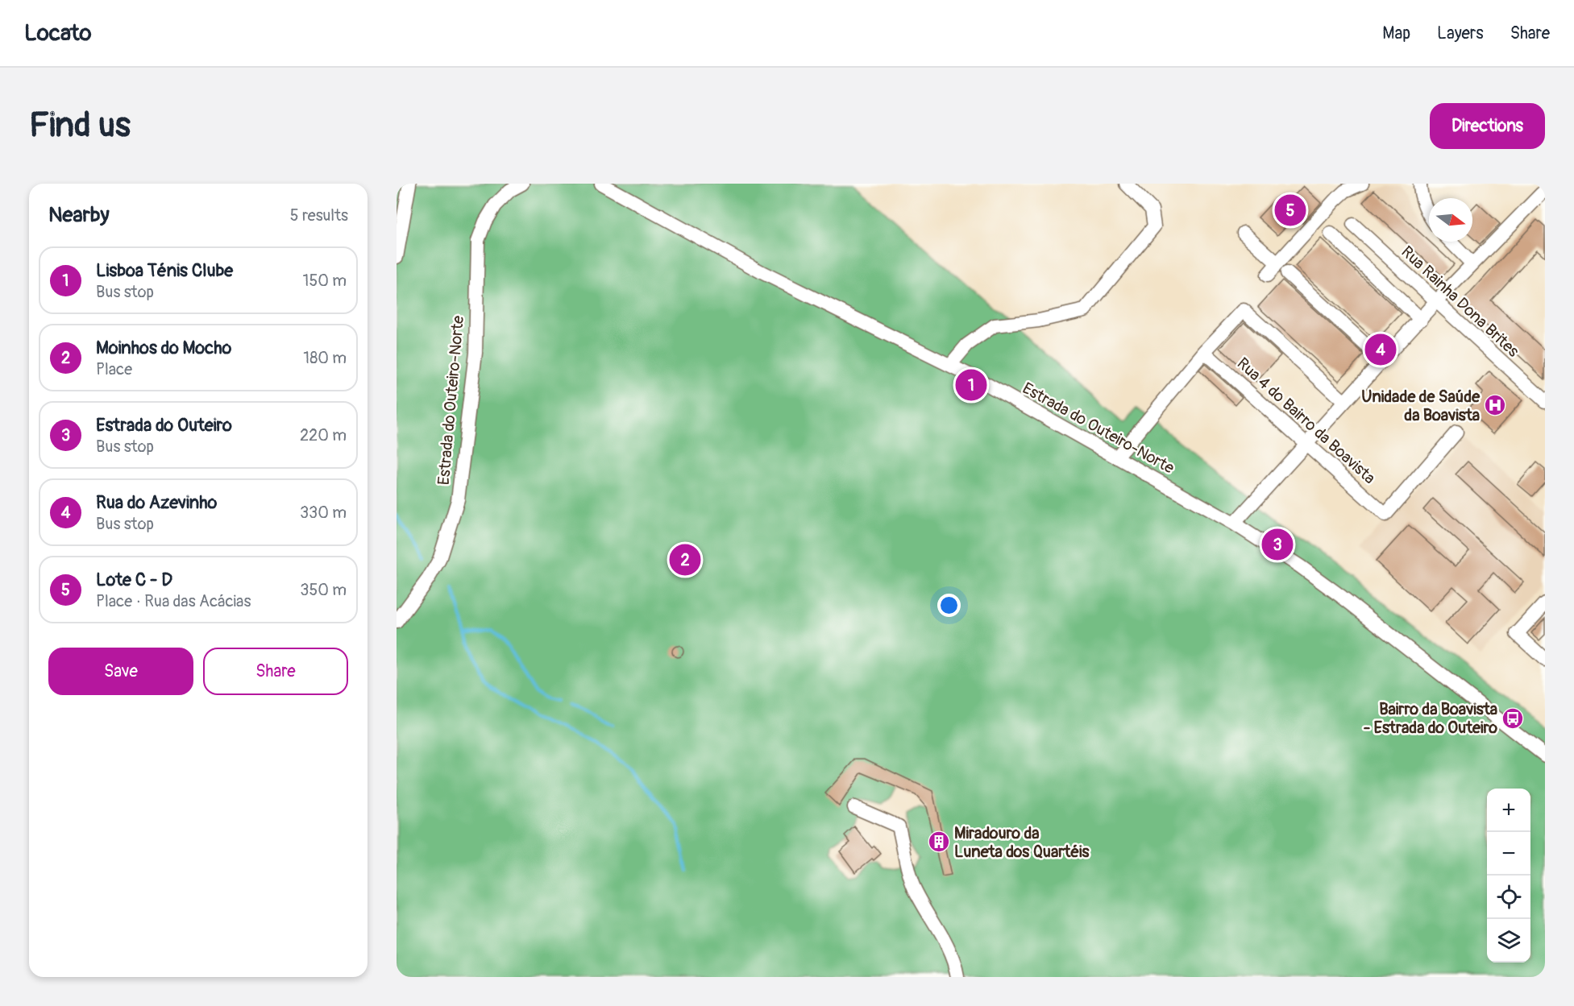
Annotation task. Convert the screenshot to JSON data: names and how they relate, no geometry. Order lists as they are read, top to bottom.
{
  "streets": {
    "street": ["Rua Rainha Dona Brites", "Estrada do Outeiro-Norte", "Rua 4 do Bairro da Boavista"]
  },
  "places": {
    "hospital": ["Unidade de Saúde da Boavista"],
    "bus stop": ["Bairro da Boavista - Estrada do Outeiro"],
    "building": ["Miradouro da Luneta dos Quartéis"]
  },
  "north": "right",
  "page": {
    "header": "Locato",
    "nav": ["Map", "Layers", "Share"],
    "buttons": [
      "Directions",
      ["Save", "Share"]
    ],
    "title": "Find us",
    "heading": ["Nearby", "5 results"],
    "pins": [
      "5",
      "4",
      "1",
      "3",
      "2"
    ],
    "list": [
      {
        "mark": "1",
        "name": "Lisboa Ténis Clube",
        "note": "Bus stop",
        "value": "150 m"
      },
      {
        "mark": "2",
        "name": "Moinhos do Mocho",
        "note": "Place",
        "value": "180 m"
      },
      {
        "mark": "3",
        "name": "Estrada do Outeiro",
        "note": "Bus stop",
        "value": "220 m"
      },
      {
        "mark": "4",
        "name": "Rua do Azevinho",
        "note": "Bus stop",
        "value": "330 m"
      },
      {
        "mark": "5",
        "name": "Lote C - D",
        "note": "Place · Rua das Acácias",
        "value": "350 m"
      }
    ],
    "map_buttons": ["+", "−"]
  }
}
